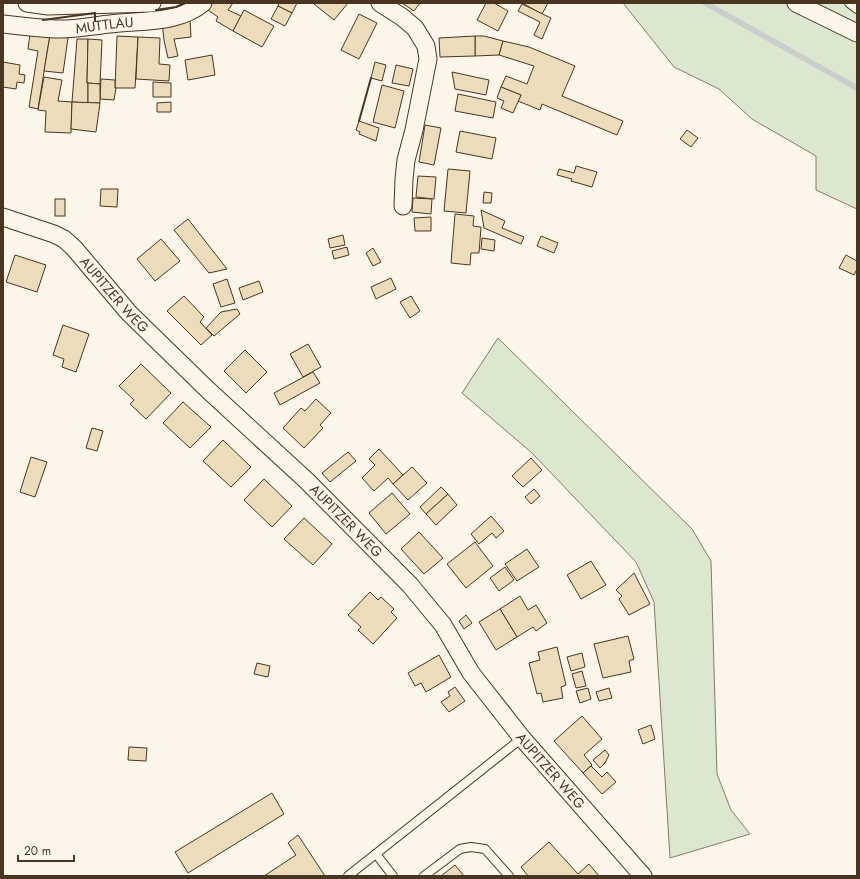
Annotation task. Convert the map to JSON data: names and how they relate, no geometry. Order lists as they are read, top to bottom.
{
  "streets": {
    "street": ["MUTTLAU", "AUPITZER WEG"]
  },
  "scale_bar": "20 m"
}
